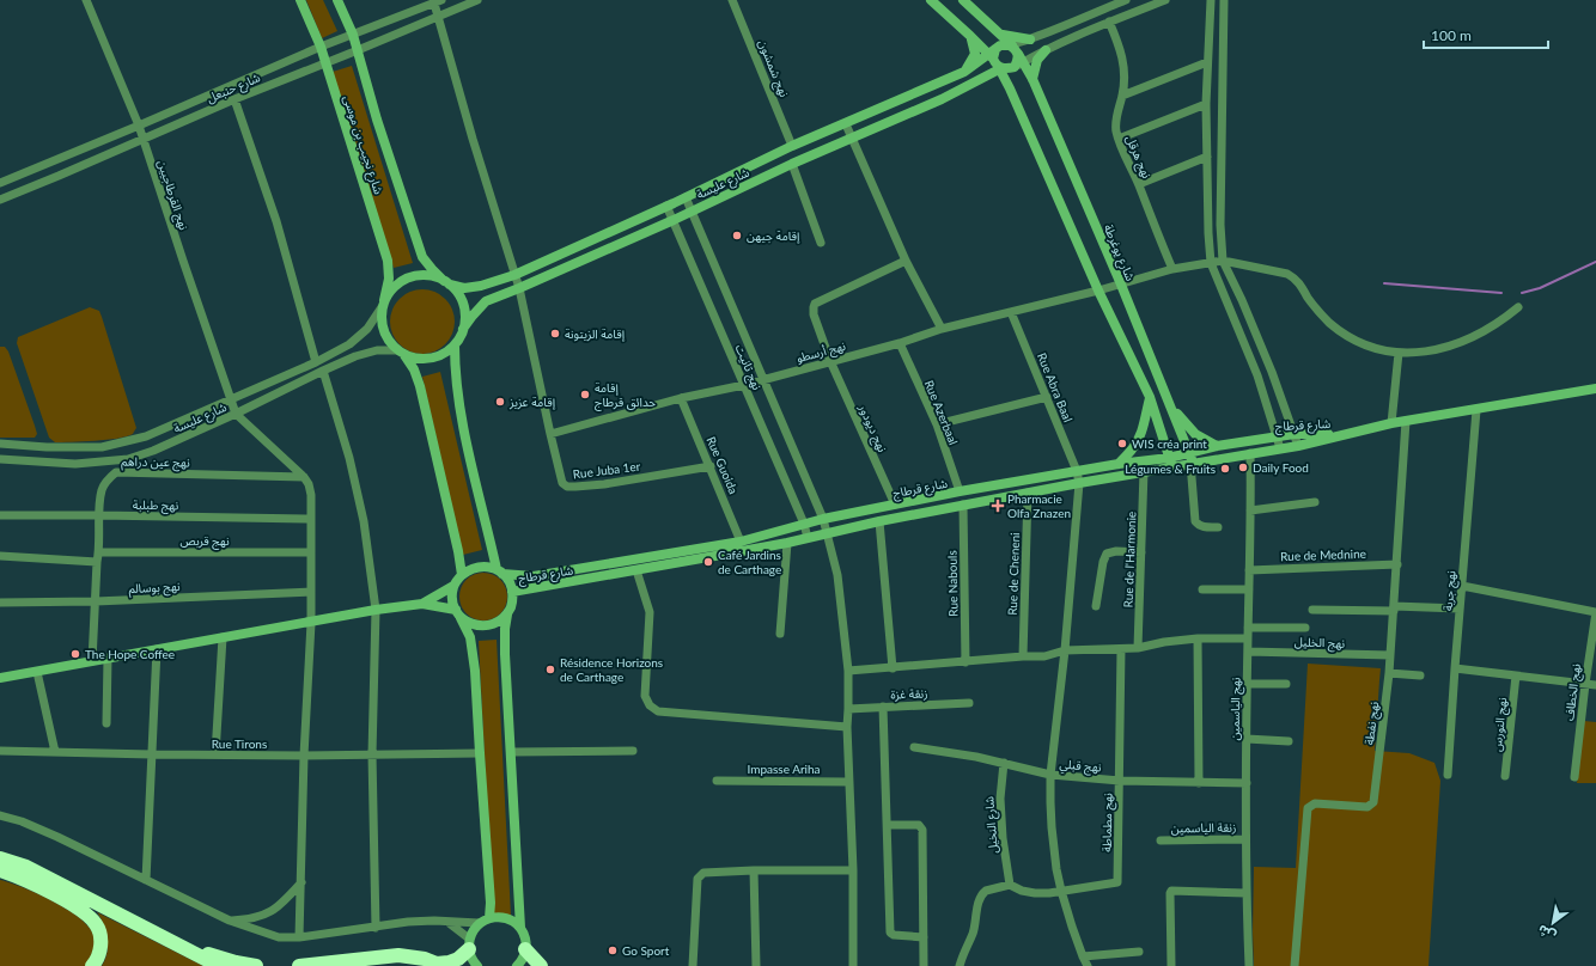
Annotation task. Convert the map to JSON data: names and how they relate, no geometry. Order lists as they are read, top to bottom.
{
  "streets": {
    "street": [
      "نهج شمشون",
      "شارع حنبعل",
      "شارع نجيب بن موسى",
      "نهج هرقل",
      "شارع عليسة",
      "نهج القرطاجيين",
      "شارع يوغرطة",
      "نهج أرسطو",
      "نهج تانيت",
      "Rue Abra Baal",
      "Rue Azerbaal",
      "شارع قرطاج",
      "نهج ديودور",
      "نهج عين دراهم",
      "Rue Guoida",
      "Rue Juba 1er",
      "نهج طبلبة",
      "نهج قربص",
      "Rue de Mednine",
      "Rue de l'Harmonie",
      "Rue de Cheneni",
      "Rue Nabouls",
      "نهج بوسالم",
      "نهج جربة",
      "نهج الخليل",
      "نهج الخطاف",
      "زنقة غزة",
      "نهج الياسمين",
      "نهج نفطة",
      "نهج النورس",
      "Rue Tirons",
      "نهج قبلي",
      "Impasse Ariha",
      "نهج مطماطة",
      "شارع النخيل",
      "زنقة الياسمين"
    ]
  },
  "crossings": [
    ["نهج شمشون", "شارع عليسة"],
    ["شارع حنبعل", "شارع نجيب بن موسى"],
    ["شارع حنبعل", "نهج القرطاجيين"],
    ["شارع حنبعل", "Rue Juba 1er"],
    ["شارع نجيب بن موسى", "شارع عليسة"],
    ["نهج هرقل", "نهج أرسطو"],
    ["شارع عليسة", "نهج القرطاجيين"],
    ["شارع عليسة", "نهج تانيت"],
    ["شارع عليسة", "Rue Juba 1er"],
    ["شارع يوغرطة", "نهج أرسطو"],
    ["شارع يوغرطة", "شارع قرطاج"],
    ["نهج أرسطو", "نهج تانيت"],
    ["نهج أرسطو", "Rue Abra Baal"],
    ["نهج أرسطو", "Rue Azerbaal"],
    ["نهج أرسطو", "نهج ديودور"],
    ["نهج أرسطو", "Rue Guoida"],
    ["نهج أرسطو", "Rue Juba 1er"],
    ["نهج تانيت", "شارع قرطاج"],
    ["Rue Abra Baal", "شارع قرطاج"],
    ["Rue Abra Baal", "نهج قبلي"],
    ["Rue Abra Baal", "نهج مطماطة"],
    ["Rue Azerbaal", "شارع قرطاج"],
    ["شارع قرطاج", "نهج ديودور"],
    ["شارع قرطاج", "Rue Guoida"],
    ["شارع قرطاج", "Rue de l'Harmonie"],
    ["شارع قرطاج", "Rue de Cheneni"],
    ["شارع قرطاج", "Rue Nabouls"],
    ["شارع قرطاج", "نهج جربة"],
    ["شارع قرطاج", "نهج الياسمين"],
    ["شارع قرطاج", "نهج نفطة"],
    ["نهج عين دراهم", "نهج طبلبة"],
    ["نهج عين دراهم", "نهج قربص"],
    ["نهج عين دراهم", "نهج بوسالم"],
    ["Rue Guoida", "Rue Juba 1er"],
    ["Rue de Mednine", "نهج الياسمين"],
    ["Rue de Mednine", "نهج نفطة"],
    ["نهج الخليل", "نهج الياسمين"],
    ["نهج الخليل", "نهج نفطة"],
    ["نهج الياسمين", "نهج قبلي"],
    ["نهج الياسمين", "زنقة الياسمين"],
    ["نهج قبلي", "نهج مطماطة"],
    ["نهج قبلي", "شارع النخيل"]
  ],
  "places": {
    "other": [
      "إقامة جيهن",
      "إقامة الزيتونة",
      "إقامة حدائق قرطاج",
      "إقامة عزيز",
      "WIS créa print",
      "Daily Food",
      "Légumes & Fruits",
      "Café Jardins de Carthage",
      "The Hope Coffee",
      "Résidence Horizons de Carthage",
      "Go Sport"
    ],
    "health": ["Pharmacie Olfa Znazen"]
  },
  "scale_bar": "100 m",
  "north": "bottom left"
}
